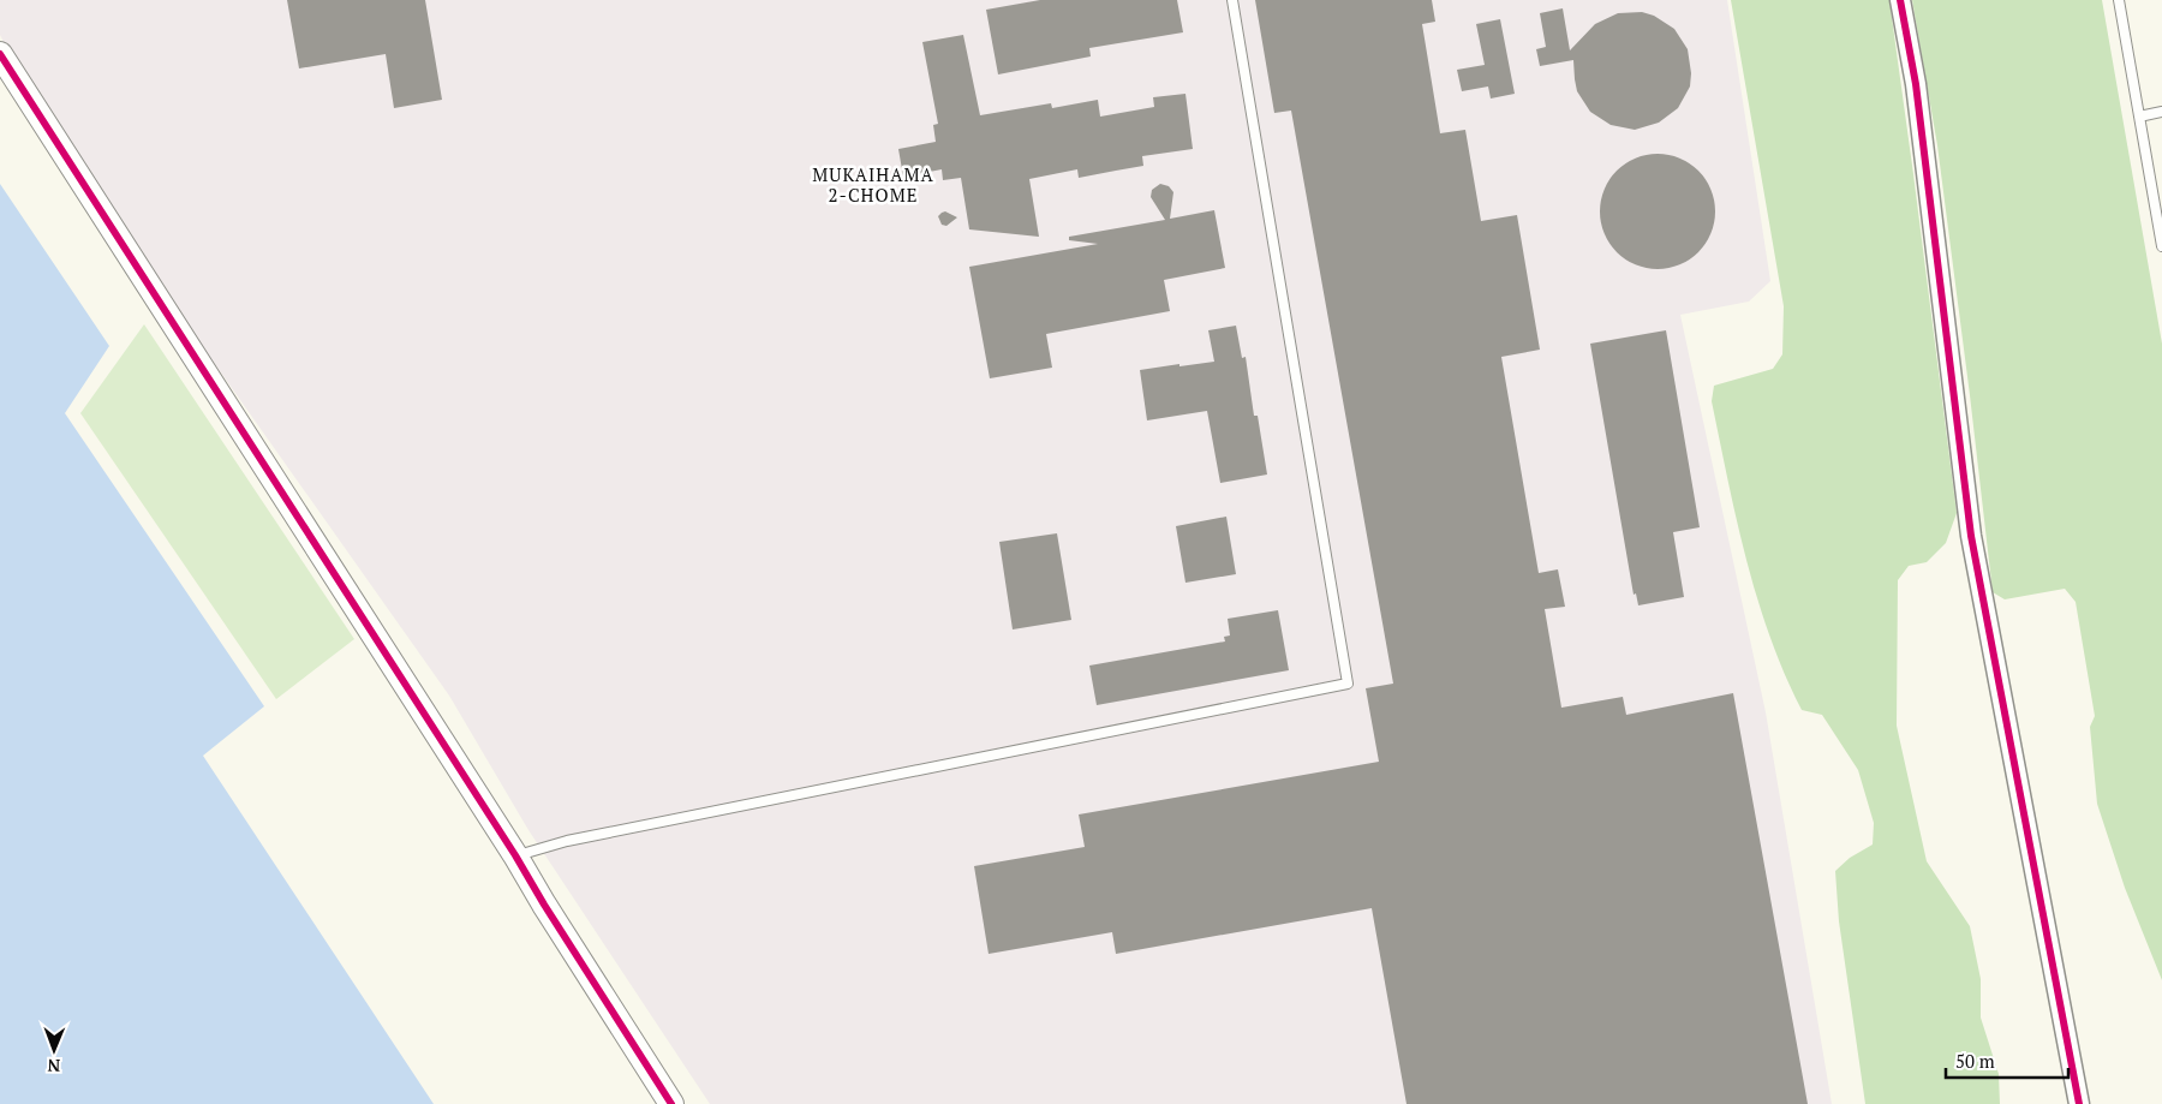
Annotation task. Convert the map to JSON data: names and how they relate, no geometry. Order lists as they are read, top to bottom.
{
  "districts": ["MUKAIHAMA 2-CHOME"],
  "scale_bar": "50 m",
  "north": "bottom"
}
